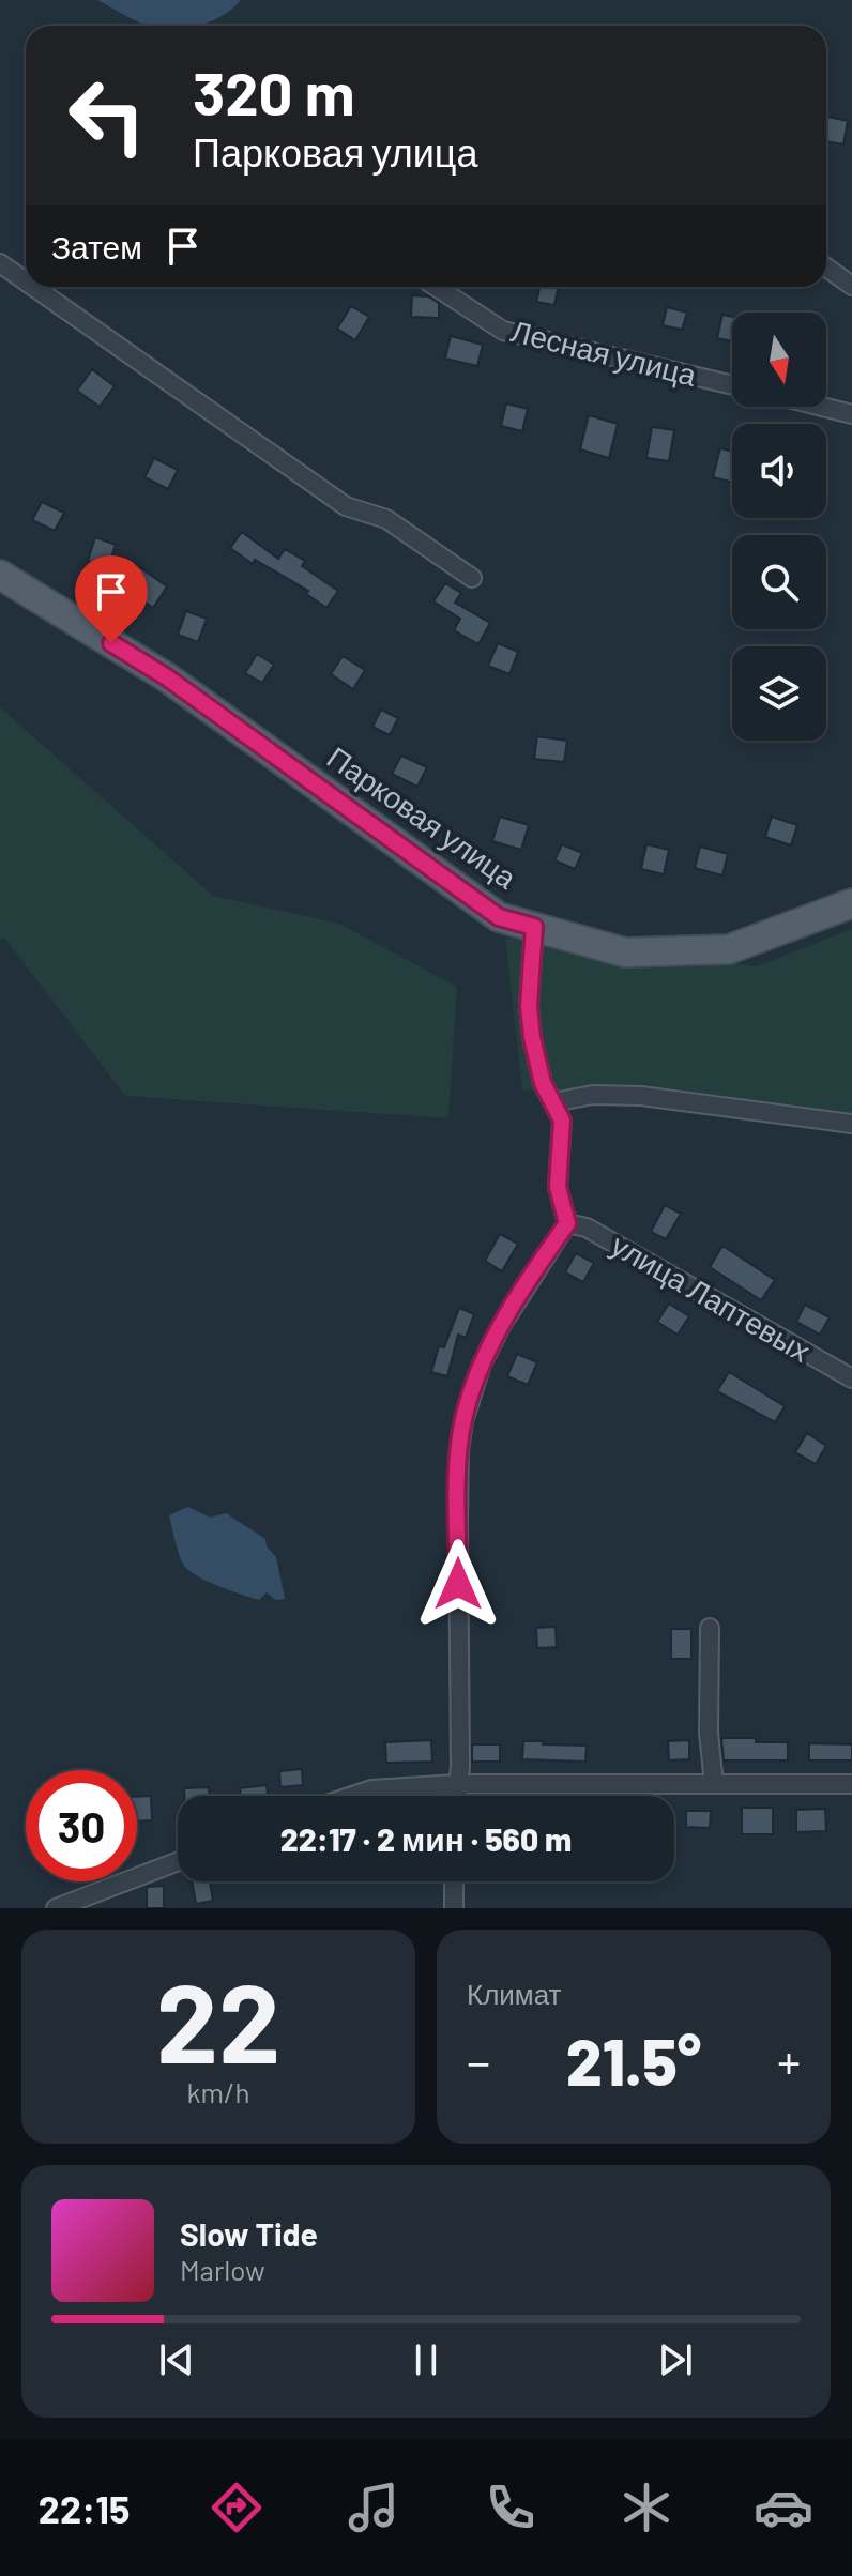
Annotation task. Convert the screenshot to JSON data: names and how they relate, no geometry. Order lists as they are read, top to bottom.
{
  "streets": {
    "main road": ["Парковая улица"],
    "street": ["Лесная улица", "улица Лаптевых"]
  },
  "north": "bottom",
  "page": {
    "turn": ["320 m", "Парковая улица"],
    "then": "Затем",
    "limit": "30",
    "trip": "22:17 · 2 мин · 560 m",
    "tile": [
      ["22", "km/h"],
      "Климат"
    ],
    "heat": ["−", "21.5°", "+"],
    "song": ["Slow Tide", "Marlow"],
    "tabs": "22:15"
  }
}
